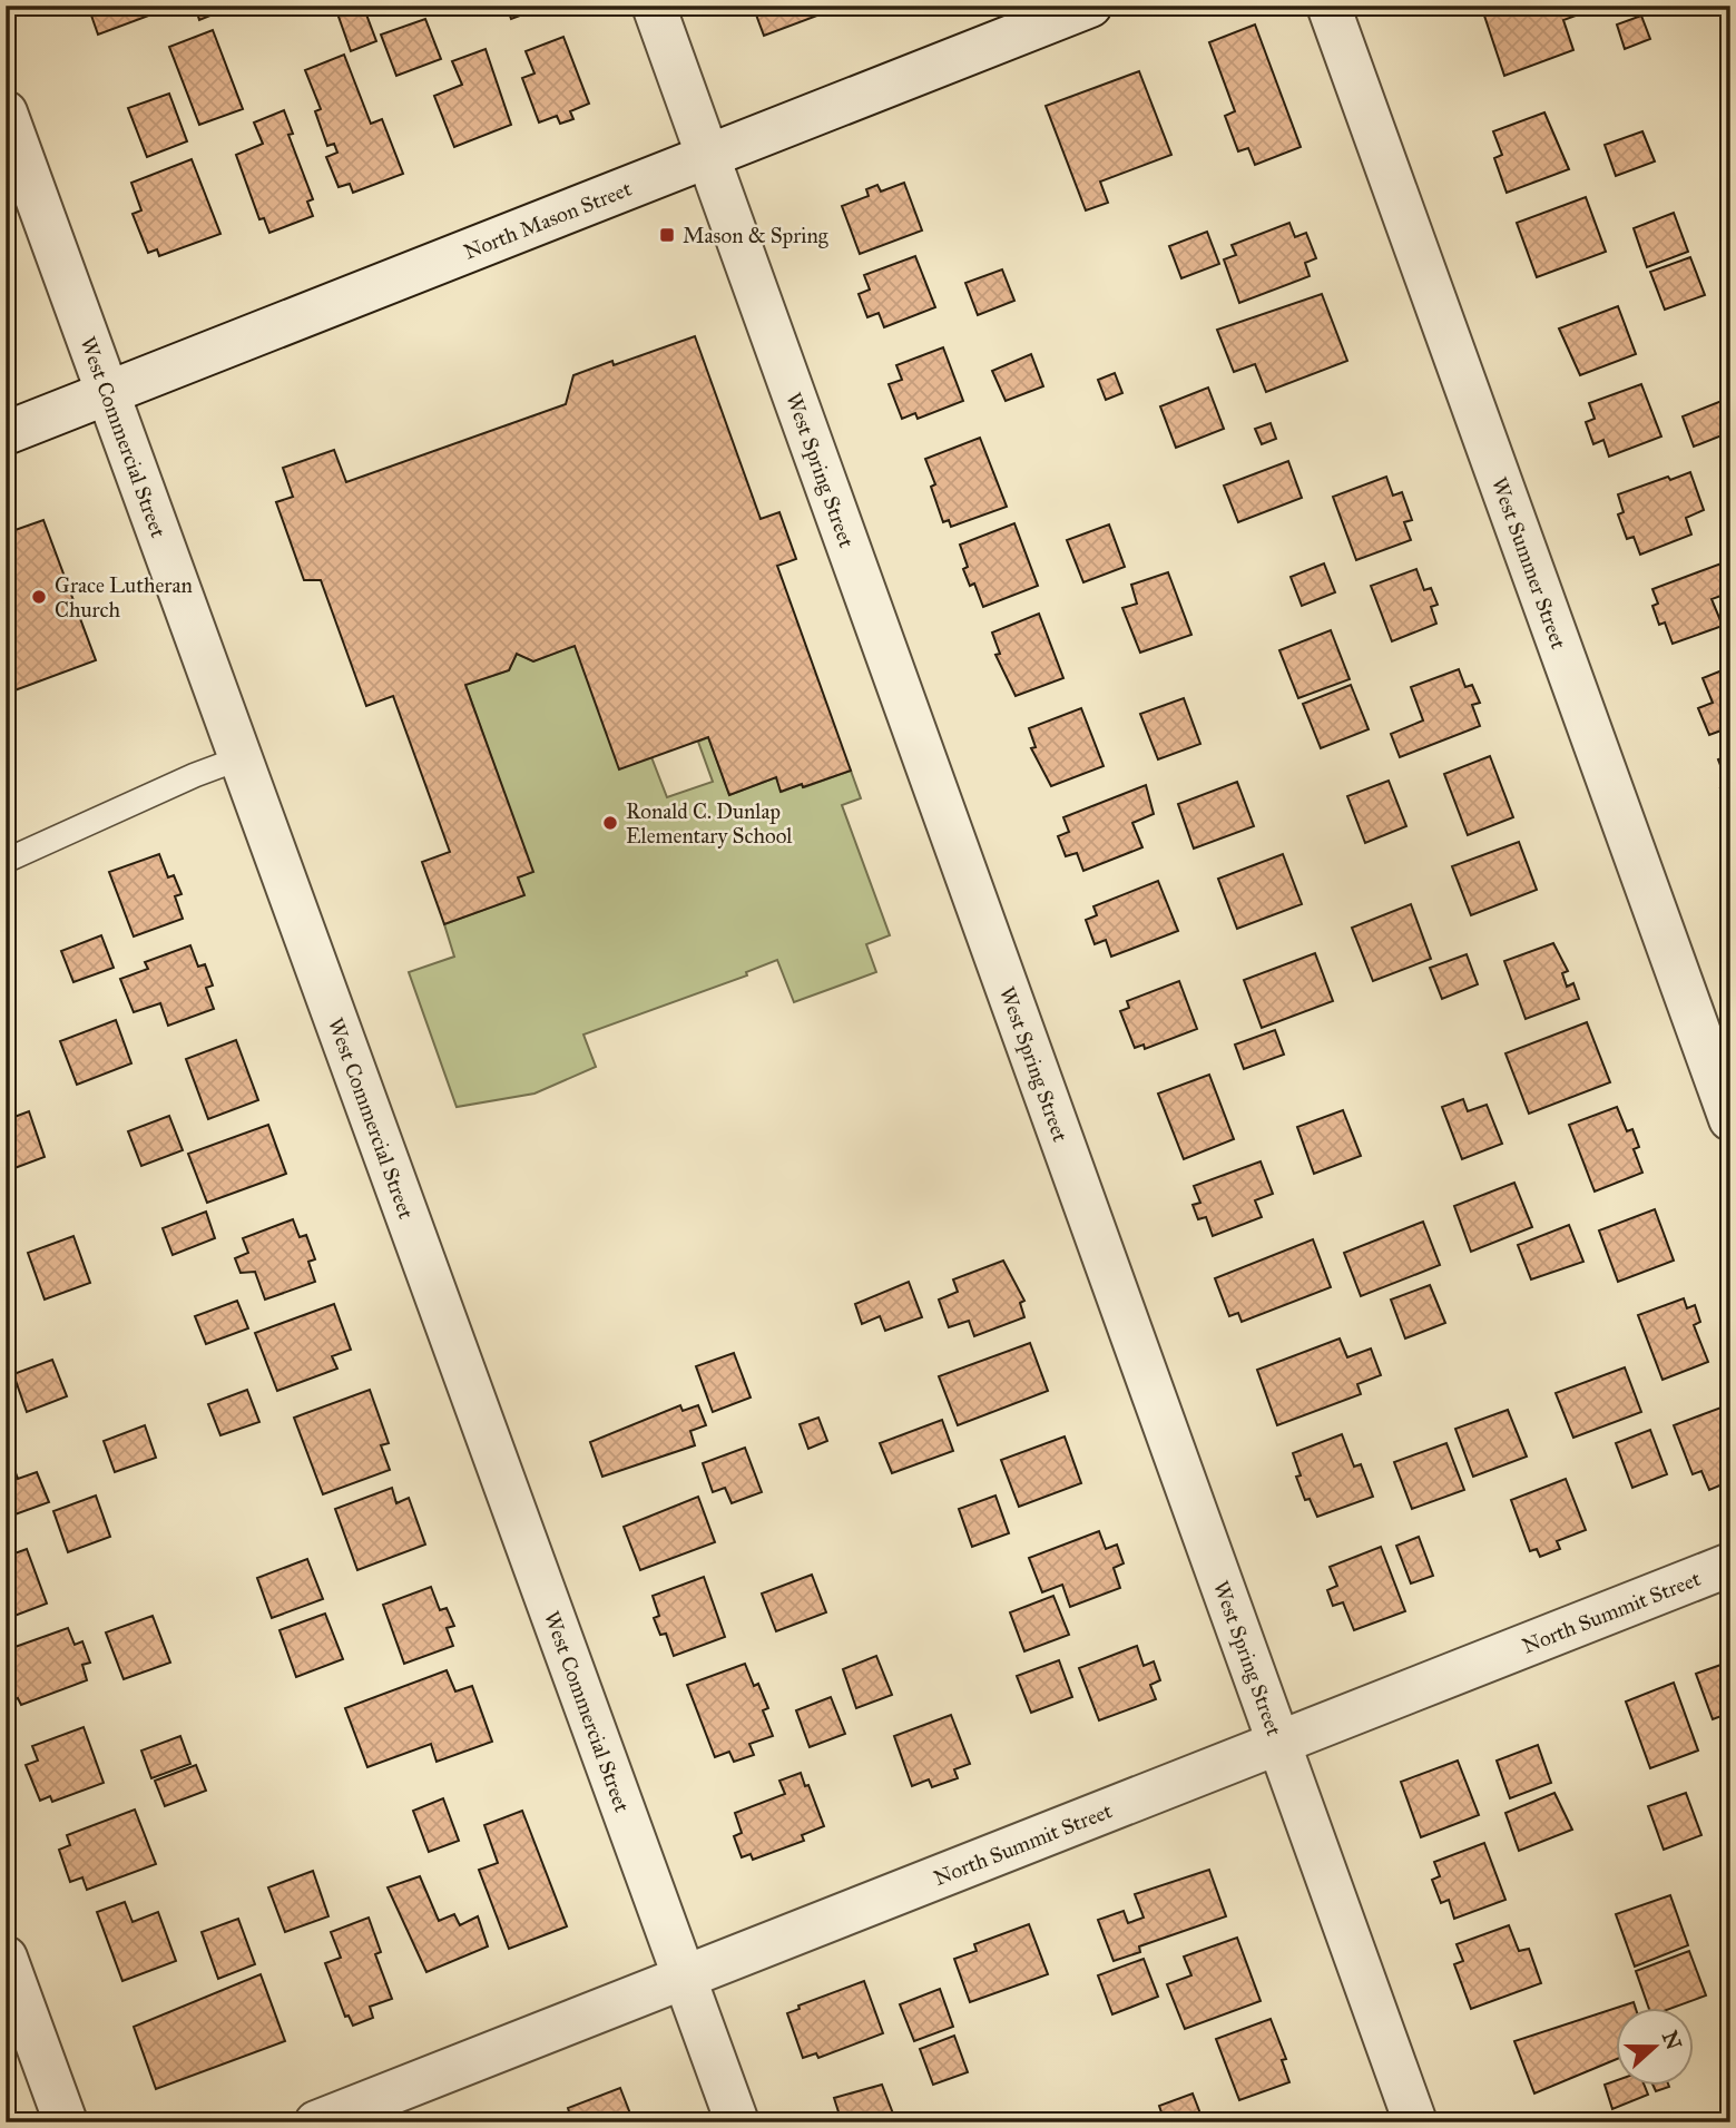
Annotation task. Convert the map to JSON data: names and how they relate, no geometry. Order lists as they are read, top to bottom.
{
  "streets": {
    "street": [
      "North Mason Street",
      "West Commercial Street",
      "West Spring Street",
      "West Summer Street",
      "North Summit Street"
    ]
  },
  "crossings": [
    ["North Mason Street", "West Commercial Street"],
    ["North Mason Street", "West Spring Street"],
    ["West Commercial Street", "North Summit Street"],
    ["West Spring Street", "North Summit Street"]
  ],
  "places": {
    "transit": ["Mason & Spring"],
    "other": ["Grace Lutheran Church", "Ronald C. Dunlap Elementary School"]
  },
  "north": "right"
}
